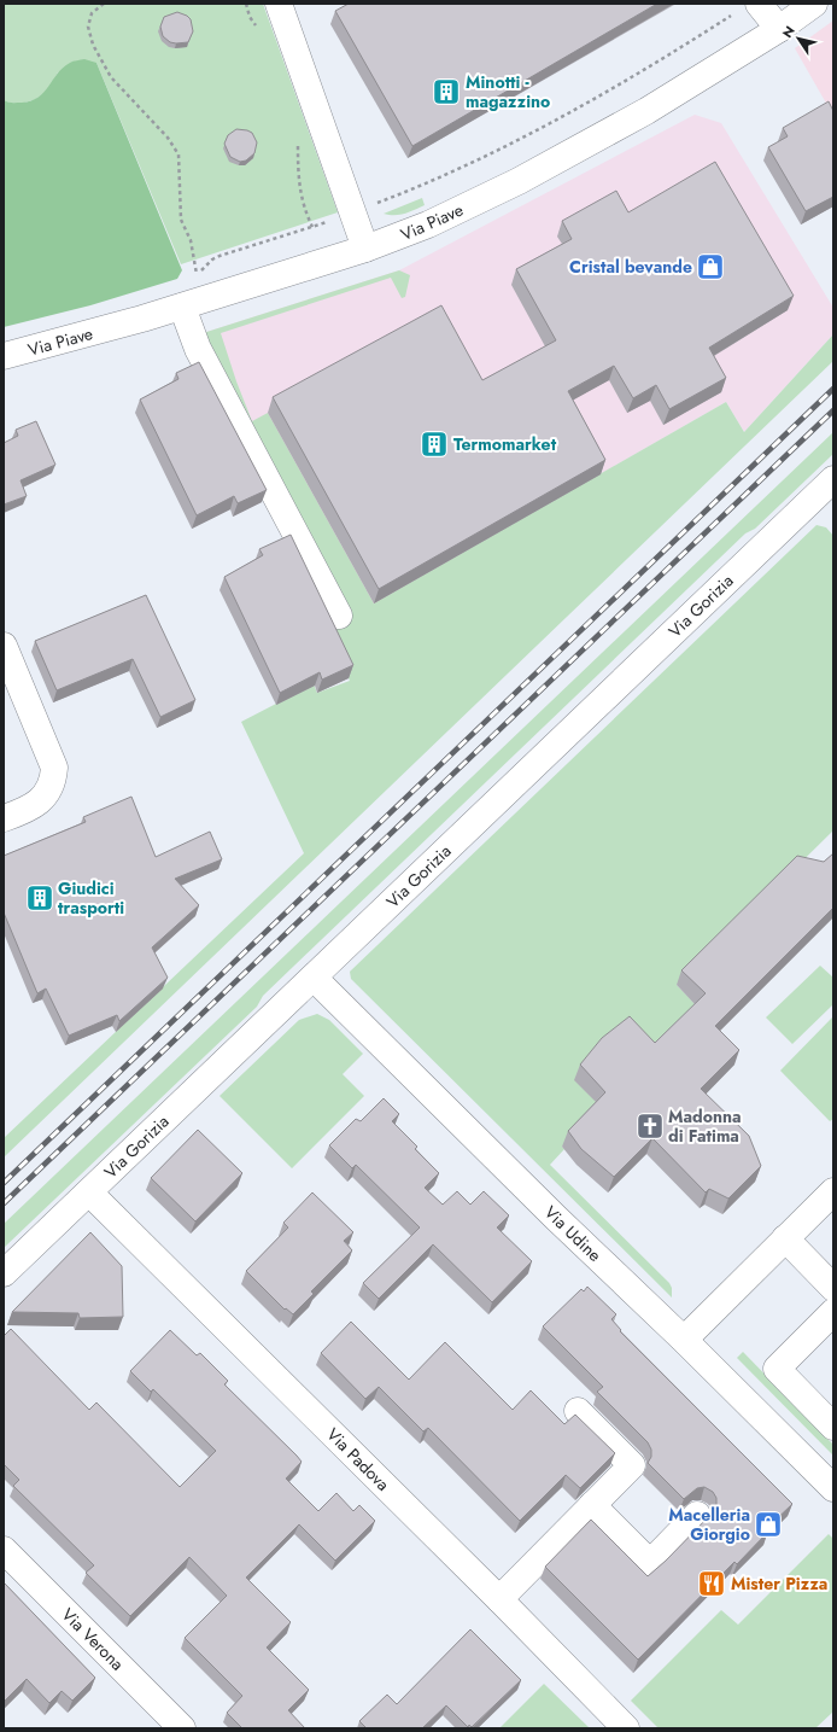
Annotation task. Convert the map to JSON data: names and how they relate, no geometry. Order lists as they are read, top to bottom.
{
  "streets": {
    "street": [
      "Via Piave",
      "Via Gorizia",
      "Via Udine",
      "Via Padova",
      "Via Verona"
    ]
  },
  "crossings": [
    ["Via Gorizia", "Via Udine"],
    ["Via Gorizia", "Via Padova"]
  ],
  "places": {
    "building": ["Minotti - magazzino", "Termomarket", "Giudici trasporti"],
    "shop": ["Cristal bevande", "Macelleria Giorgio"],
    "church": ["Madonna di Fatima"],
    "restaurant": ["Mister Pizza"]
  },
  "north": "top left"
}
